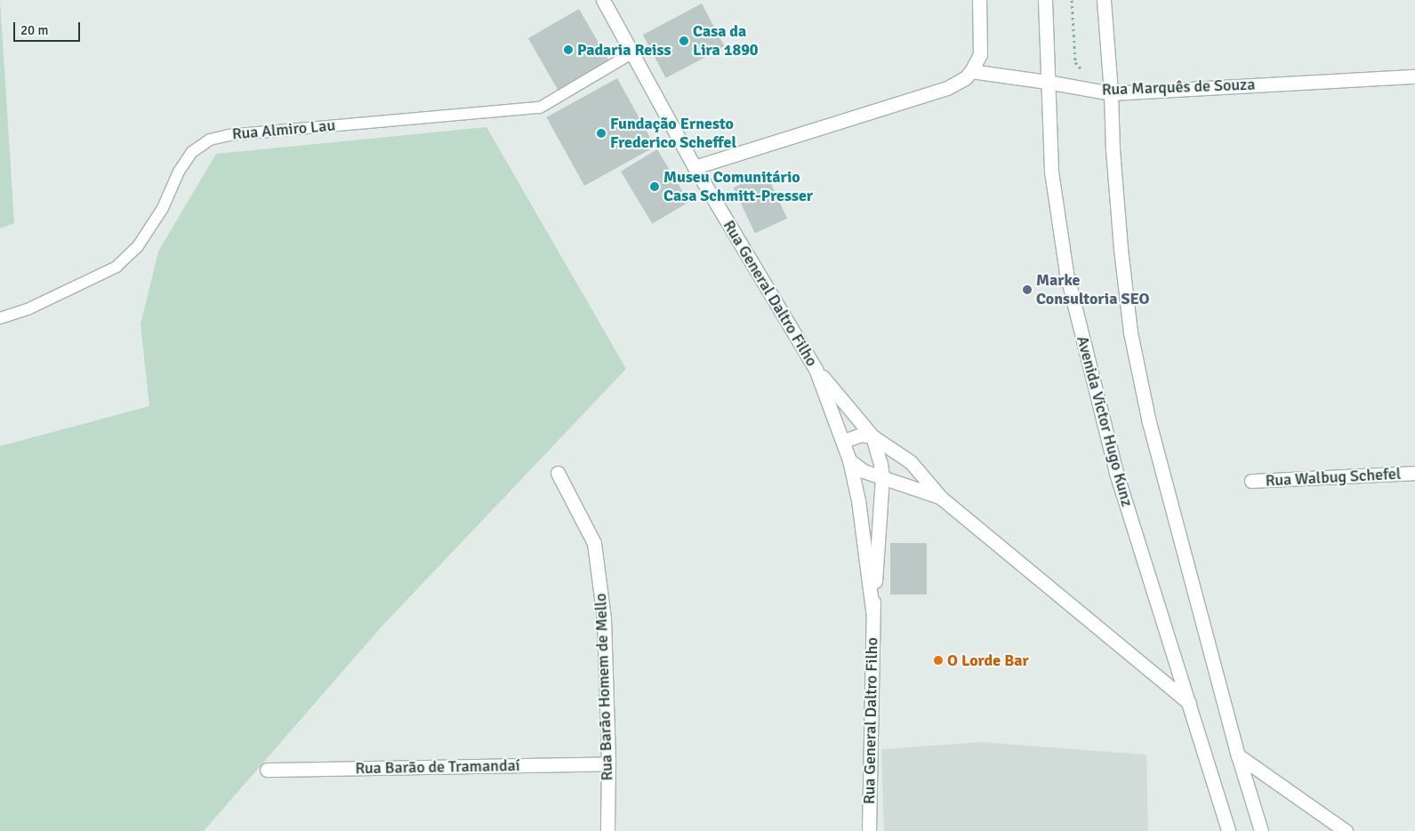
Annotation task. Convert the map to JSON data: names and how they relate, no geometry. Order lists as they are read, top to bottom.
{
  "streets": {
    "main road": [
      "Rua Marquês de Souza",
      "Rua General Daltro Filho",
      "Avenida Victor Hugo Kunz",
      "Rua Walbug Schefel",
      "Rua Barão Homem de Mello",
      "Rua Barão de Tramandaí"
    ],
    "lane": ["Rua Almiro Lau"]
  },
  "crossings": [
    ["Rua Marquês de Souza", "Avenida Victor Hugo Kunz"],
    ["Rua Almiro Lau", "Rua General Daltro Filho"],
    ["Rua Barão Homem de Mello", "Rua Barão de Tramandaí"]
  ],
  "places": [
    "Casa da Lira 1890",
    "Padaria Reiss",
    "Fundação Ernesto Frederico Scheffel",
    "Museu Comunitário Casa Schmitt-Presser",
    "Marke Consultoria SEO",
    "O Lorde Bar"
  ],
  "scale_bar": "20 m"
}
